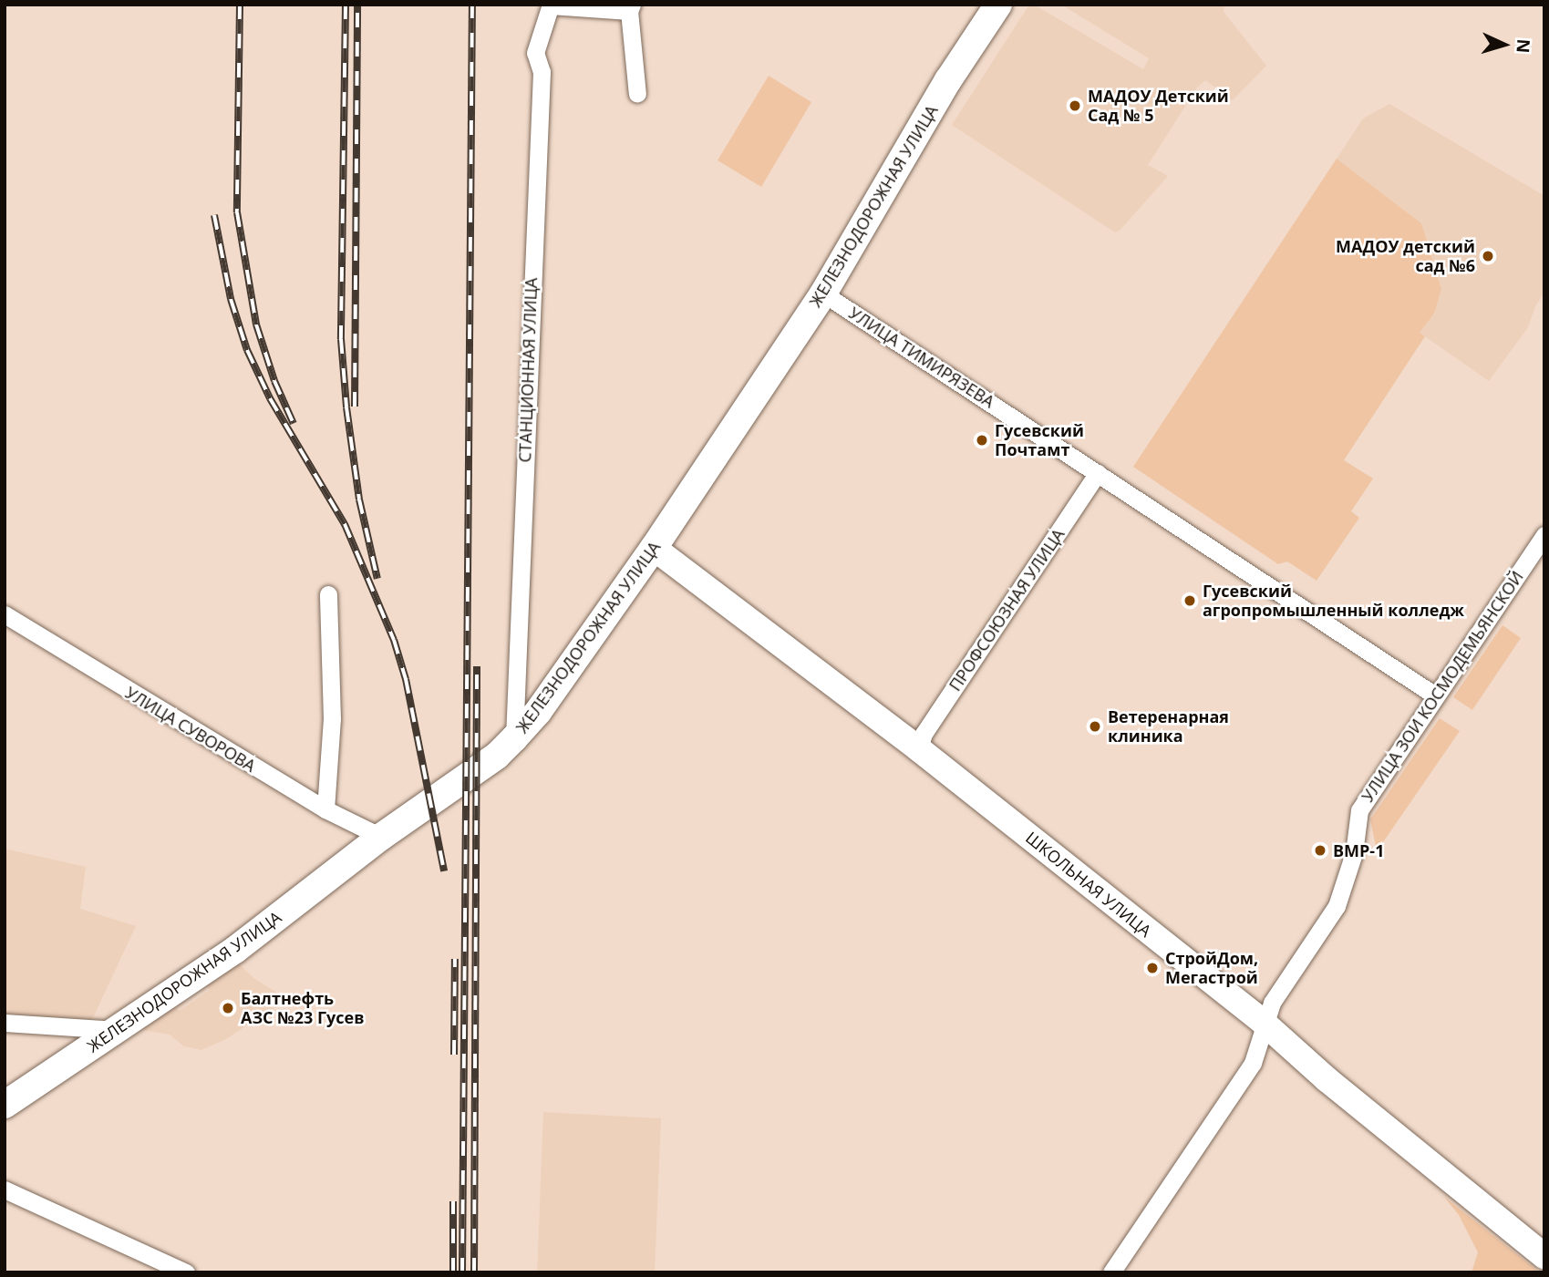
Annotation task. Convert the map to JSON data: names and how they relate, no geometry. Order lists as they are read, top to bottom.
{
  "streets": {
    "main road": ["ЖЕЛЕЗНОДОРОЖНАЯ УЛИЦА", "ШКОЛЬНАЯ УЛИЦА"],
    "street": [
      "УЛИЦА ТИМИРЯЗЕВА",
      "СТАНЦИОННАЯ УЛИЦА",
      "ПРОФСОЮЗНАЯ УЛИЦА",
      "УЛИЦА ЗОИ КОСМОДЕМЬЯНСКОЙ",
      "УЛИЦА СУВОРОВА"
    ]
  },
  "crossings": [
    ["ЖЕЛЕЗНОДОРОЖНАЯ УЛИЦА", "УЛИЦА ТИМИРЯЗЕВА"],
    ["ЖЕЛЕЗНОДОРОЖНАЯ УЛИЦА", "СТАНЦИОННАЯ УЛИЦА"],
    ["ЖЕЛЕЗНОДОРОЖНАЯ УЛИЦА", "УЛИЦА СУВОРОВА"],
    ["ЖЕЛЕЗНОДОРОЖНАЯ УЛИЦА", "ШКОЛЬНАЯ УЛИЦА"],
    ["УЛИЦА ТИМИРЯЗЕВА", "ПРОФСОЮЗНАЯ УЛИЦА"],
    ["УЛИЦА ТИМИРЯЗЕВА", "УЛИЦА ЗОИ КОСМОДЕМЬЯНСКОЙ"],
    ["ПРОФСОЮЗНАЯ УЛИЦА", "ШКОЛЬНАЯ УЛИЦА"],
    ["УЛИЦА ЗОИ КОСМОДЕМЬЯНСКОЙ", "ШКОЛЬНАЯ УЛИЦА"]
  ],
  "places": [
    "МАДОУ Детский Сад № 5",
    "МАДОУ детский сад №6",
    "Гусевский Почтамт",
    "Гусевский агропромышленный колледж",
    "Ветеренарная клиника",
    "BMP-1",
    "СтройДом, Мегастрой",
    "Балтнефть АЗС №23 Гусев"
  ],
  "north": "right"
}
